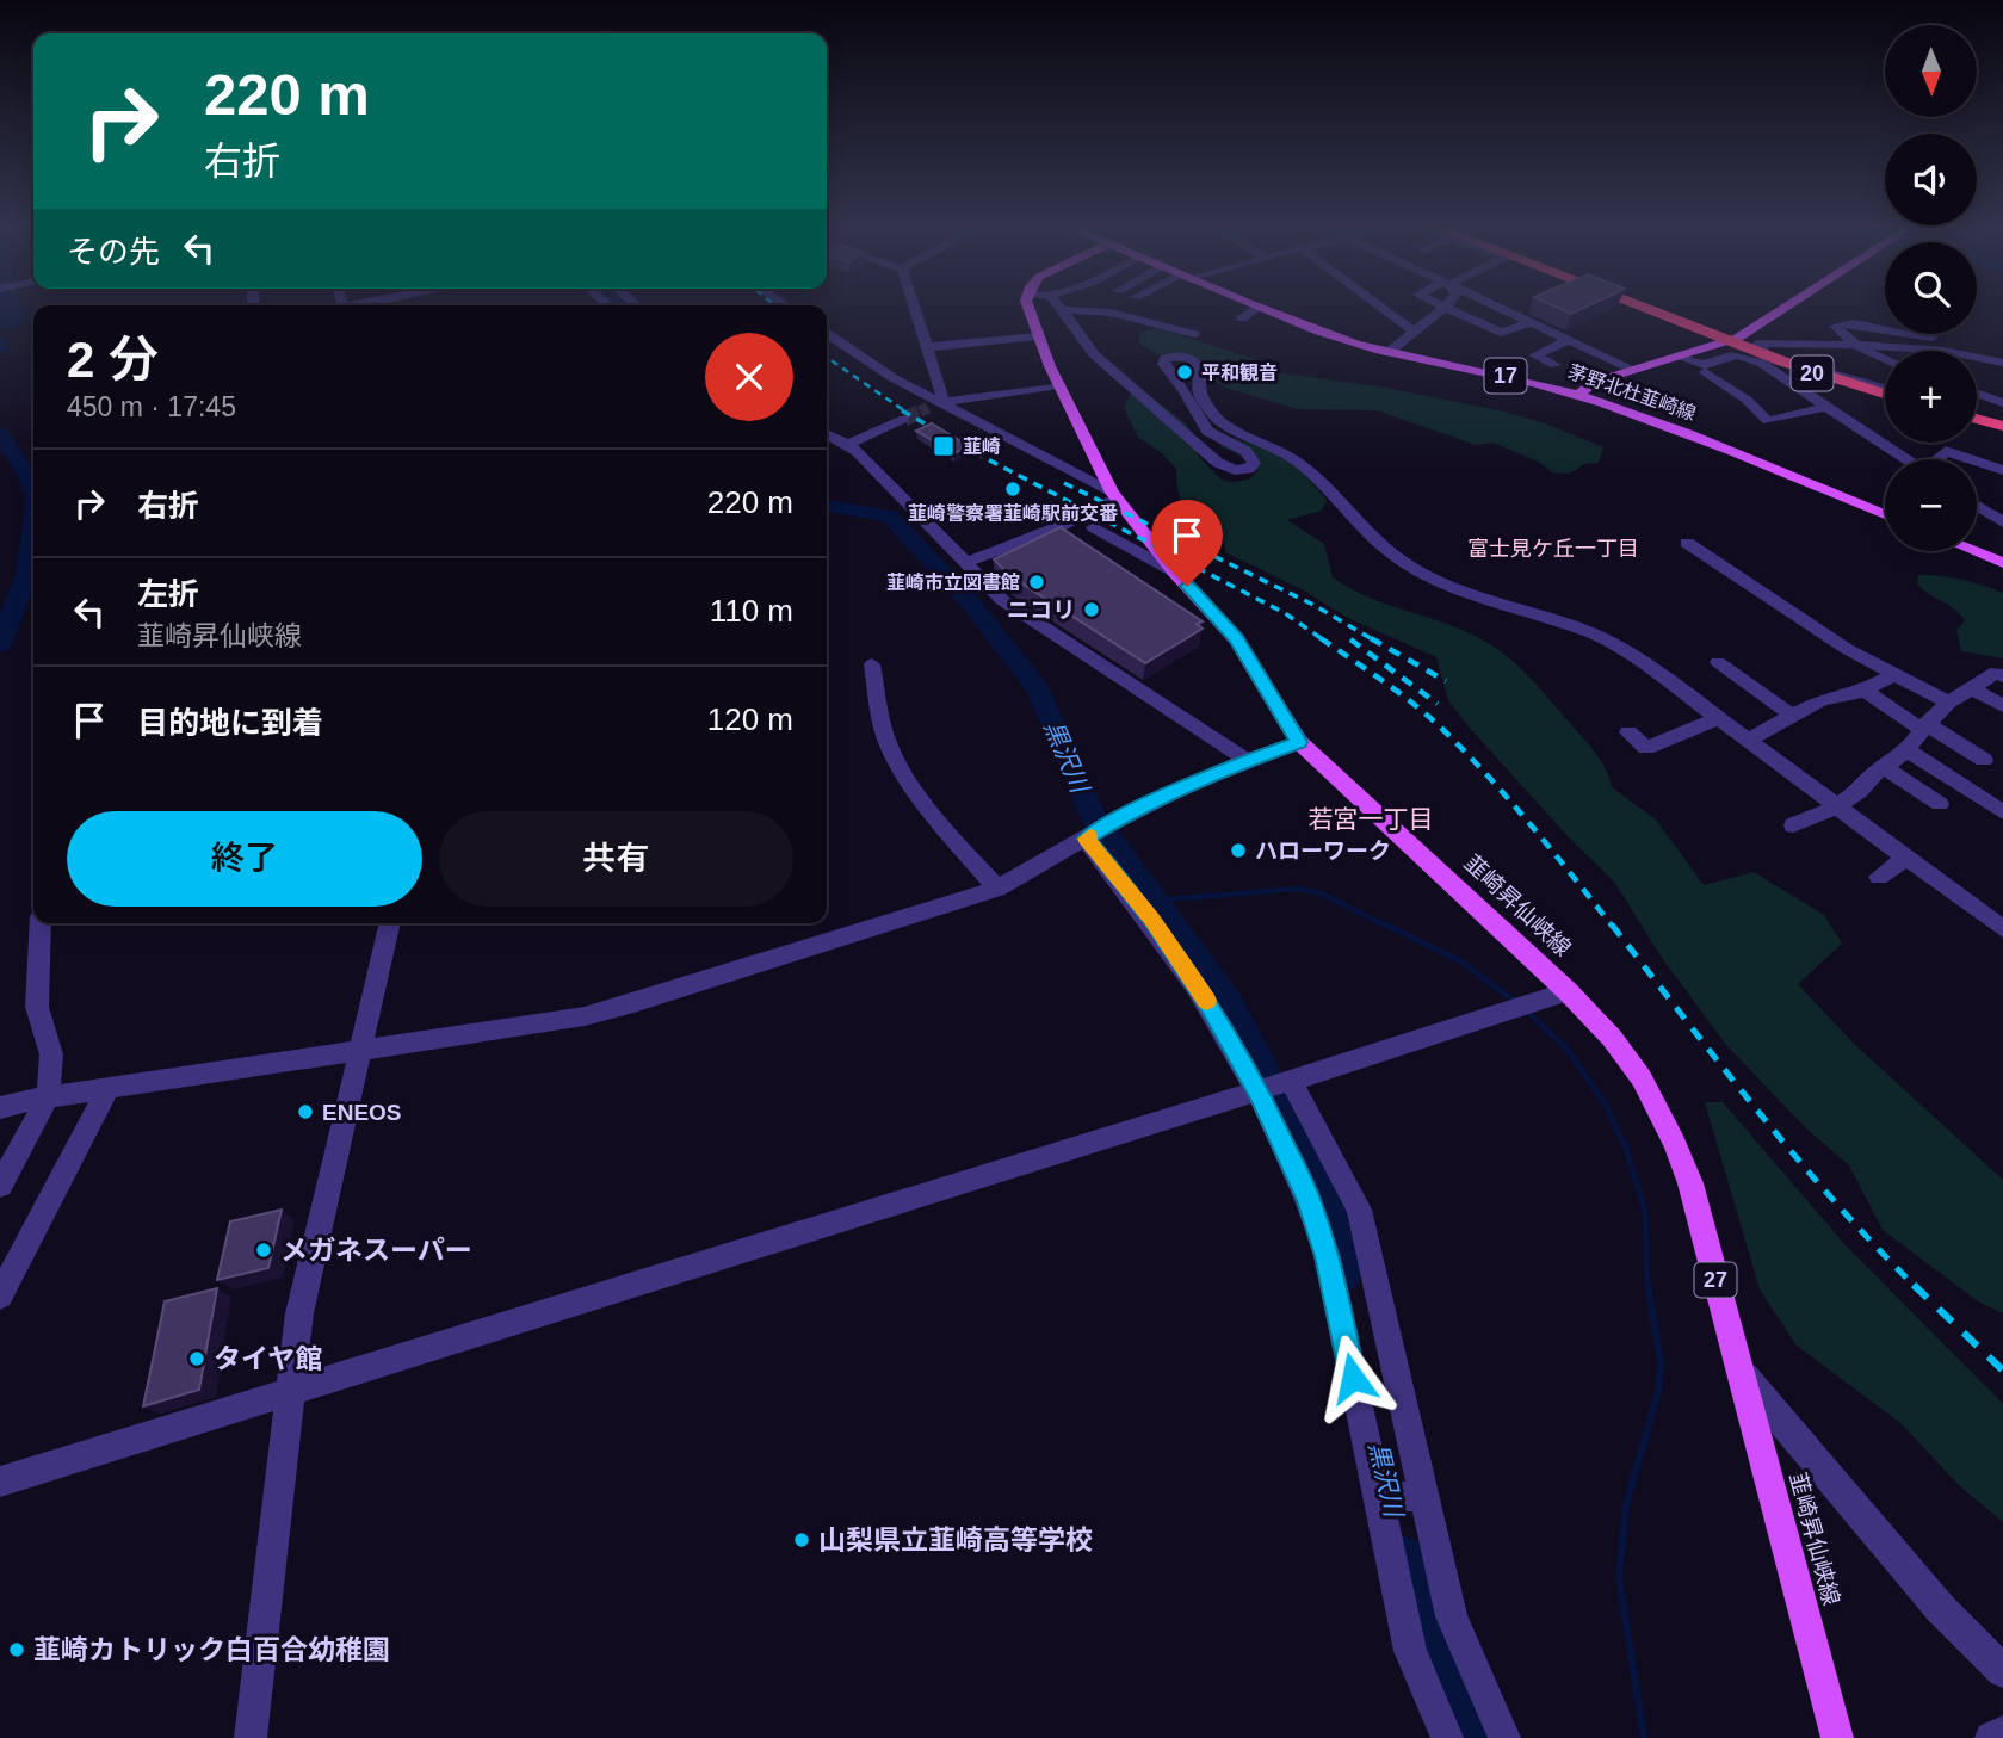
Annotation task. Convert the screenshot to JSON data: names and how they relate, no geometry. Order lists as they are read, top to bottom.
{
  "streets": {
    "highway": ["20"],
    "main road": [
      "17",
      "茅野北杜韮崎線",
      "韮崎昇仙峡線",
      "27"
    ]
  },
  "districts": ["富士見ケ丘一丁目", "若宮一丁目"],
  "water": ["黒沢川"],
  "places": {
    "other": [
      "平和観音",
      "韮崎警察署韮崎駅前交番",
      "韮崎市立図書館",
      "ニコリ",
      "ハローワーク",
      "ENEOS",
      "メガネスーパー",
      "タイヤ館",
      "山梨県立韮崎高等学校",
      "韮崎カトリック白百合幼稚園"
    ],
    "transit": ["韮崎"]
  },
  "north": "bottom",
  "page": {
    "map_buttons": ["+", "−"],
    "turn": ["220 m", "右折"],
    "then": "その先",
    "heading": ["2 分", "450 m · 17:45"],
    "list": [
      {
        "name": "右折",
        "value": "220 m"
      },
      {
        "name": "左折",
        "note": "韮崎昇仙峡線",
        "value": "110 m"
      },
      {
        "name": "目的地に到着",
        "value": "120 m"
      }
    ],
    "buttons": ["終了", "共有"]
  }
}
